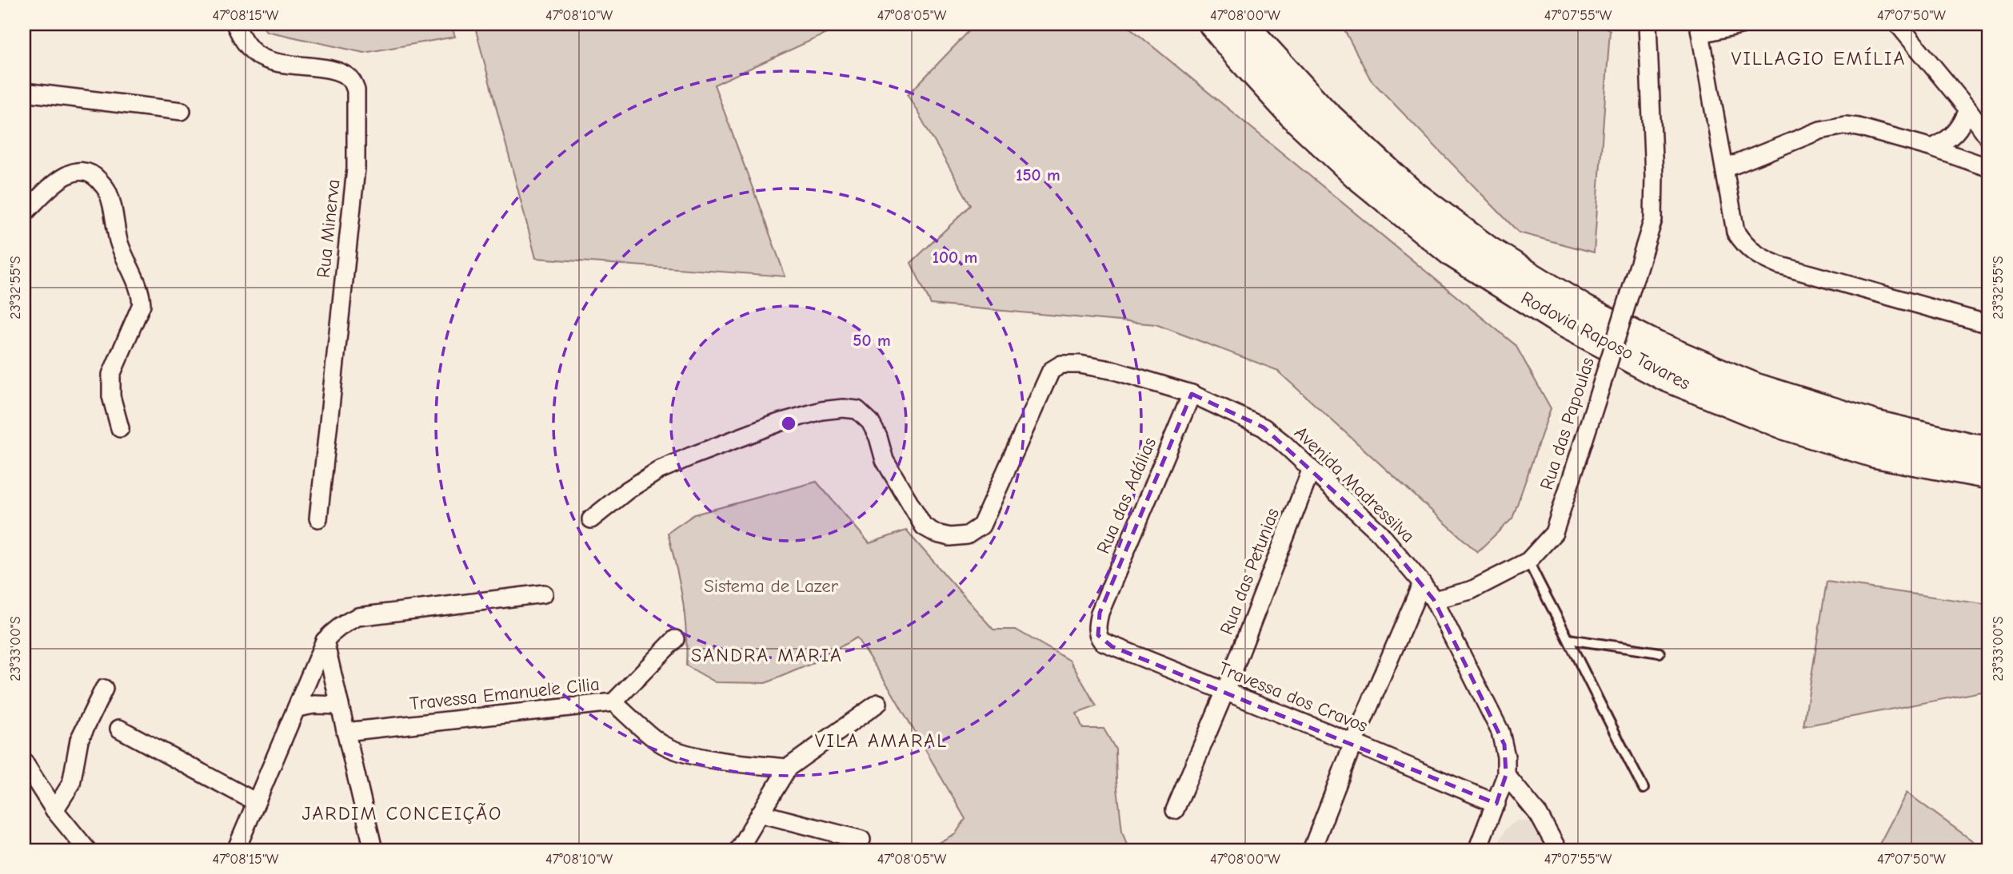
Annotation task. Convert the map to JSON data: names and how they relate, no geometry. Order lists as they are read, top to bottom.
{
  "streets": {
    "highway": ["Rodovia Raposo Tavares"],
    "street": [
      "Rua Minerva",
      "Rua das Papoulas",
      "Avenida Madressilva",
      "Rua das Adálias",
      "Rua das Petunias",
      "Travessa Emanuele Cilia",
      "Travessa dos Cravos"
    ]
  },
  "crossings": [
    ["Rua das Papoulas", "Avenida Madressilva"],
    ["Avenida Madressilva", "Rua das Adálias"],
    ["Avenida Madressilva", "Rua das Petunias"],
    ["Avenida Madressilva", "Travessa dos Cravos"],
    ["Rua das Adálias", "Travessa dos Cravos"],
    ["Rua das Petunias", "Travessa dos Cravos"]
  ],
  "districts": [
    "VILLAGIO EMÍLIA",
    "SANDRA MARIA",
    "VILA AMARAL",
    "JARDIM CONCEIÇÃO"
  ],
  "parks": ["Sistema de Lazer"],
  "coordinates": [
    "47°08'15\"W",
    "47°08'10\"W",
    "47°08'05\"W",
    "47°08'00\"W",
    "47°07'55\"W",
    "47°07'50\"W",
    "23°32'55\"S",
    "23°33'00\"S"
  ],
  "rings": ["150 m", "100 m", "50 m"]
}
